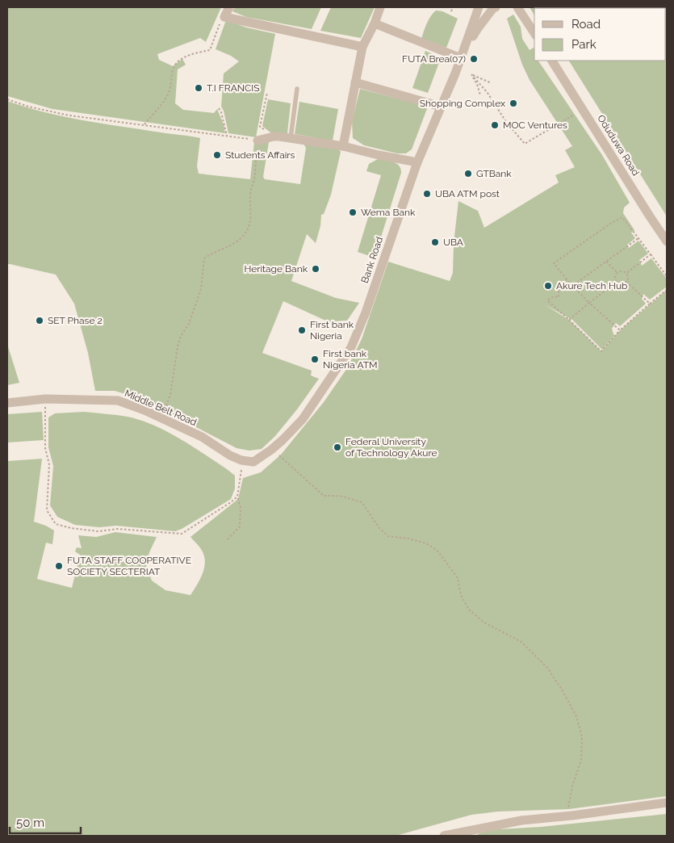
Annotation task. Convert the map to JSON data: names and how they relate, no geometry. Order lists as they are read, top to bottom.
{
  "streets": {
    "street": ["Oduduwa Road", "Bank Road", "Middle Belt Road"]
  },
  "places": [
    "FUTA Brea(07)",
    "T.I FRANCIS",
    "Shopping Complex",
    "MOC Ventures",
    "Students Affairs",
    "GTBank",
    "UBA ATM post",
    "Wema Bank",
    "UBA",
    "Heritage Bank",
    "Akure Tech Hub",
    "SET Phase 2",
    "First bank Nigeria",
    "First bank Nigeria ATM",
    "Federal University of Technology Akure",
    "FUTA STAFF COOPERATIVE SOCIETY SECTERIAT"
  ],
  "legend": ["Road", "Park"],
  "scale_bar": "50 m"
}
